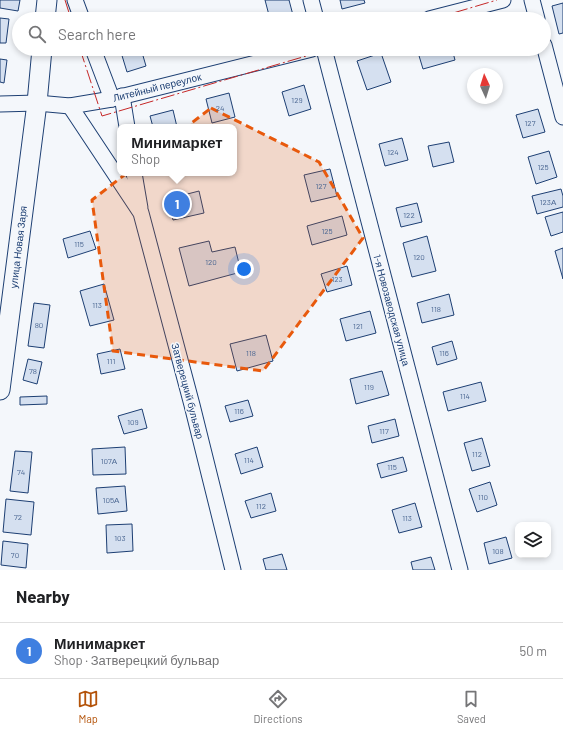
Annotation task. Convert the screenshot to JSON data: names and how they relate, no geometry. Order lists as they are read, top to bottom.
{
  "streets": {
    "main road": ["улица Новая Заря"],
    "street": ["Литейный переулок", "1-я Новозаводская улица", "Затверецкий бульвар"]
  },
  "crossings": [
    ["Литейный переулок", "улица Новая Заря"],
    ["Литейный переулок", "Затверецкий бульвар"]
  ],
  "house_numbers": [
    "129",
    "24",
    "127",
    "124",
    "125",
    "127",
    "123А",
    "122",
    "125",
    "115",
    "120",
    "120",
    "123",
    "113",
    "118",
    "80",
    "121",
    "118",
    "116",
    "111",
    "78",
    "119",
    "114",
    "116",
    "109",
    "117",
    "112",
    "114",
    "107А",
    "115",
    "74",
    "110",
    "105А",
    "112",
    "72",
    "113",
    "103",
    "108",
    "70"
  ],
  "north": "top",
  "page": {
    "search": "Search here",
    "popup": ["Минимаркет", "Shop"],
    "pins": "1",
    "heading": "Nearby",
    "list": [
      {
        "mark": "1",
        "name": "Минимаркет",
        "note": "Shop · Затверецкий бульвар",
        "value": "50 m"
      }
    ],
    "nav": ["Map", "Directions", "Saved"]
  }
}
